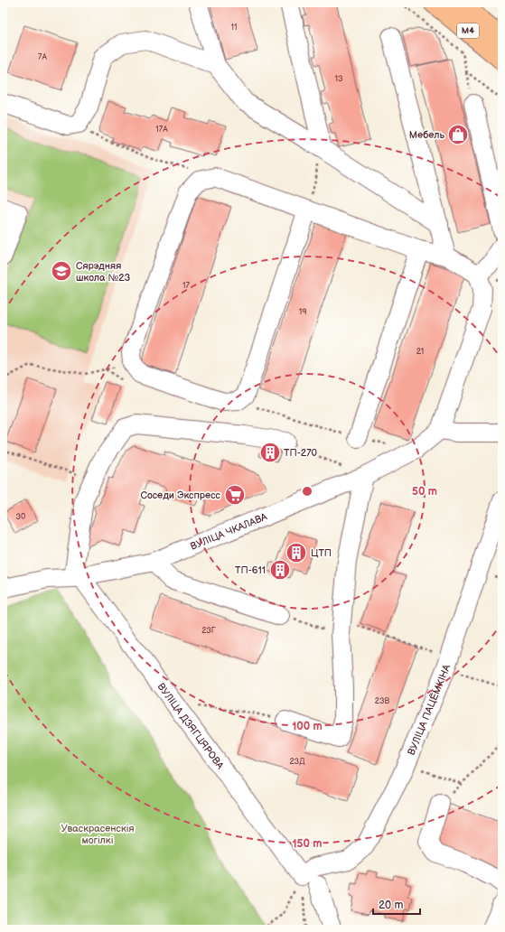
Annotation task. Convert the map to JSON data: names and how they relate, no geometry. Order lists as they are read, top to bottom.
{
  "streets": {
    "main road": ["М4"],
    "street": ["ВУЛІЦА ЧКАЛАВА", "ВУЛІЦА ПАЦЁМКІНА", "ВУЛІЦА ДЗЯГЦЯРОВА"]
  },
  "crossings": [
    ["ВУЛІЦА ЧКАЛАВА", "ВУЛІЦА ДЗЯГЦЯРОВА"],
    ["ВУЛІЦА ПАЦЁМКІНА", "ВУЛІЦА ДЗЯГЦЯРОВА"]
  ],
  "parks": ["Уваскрасенскія могілкі"],
  "places": {
    "shop": ["Мебель"],
    "school or university": ["Сярэдняя школа №23"],
    "building": ["ТП-270", "ЦТП", "ТП-611"],
    "supermarket": ["Соседи Экспресс"]
  },
  "house_numbers": [
    "11",
    "7А",
    "13",
    "17А",
    "17",
    "19",
    "21",
    "30",
    "23Г",
    "23В",
    "23Д"
  ],
  "scale_bar": "20 m",
  "rings": ["50 m", "100 m", "150 m"]
}
